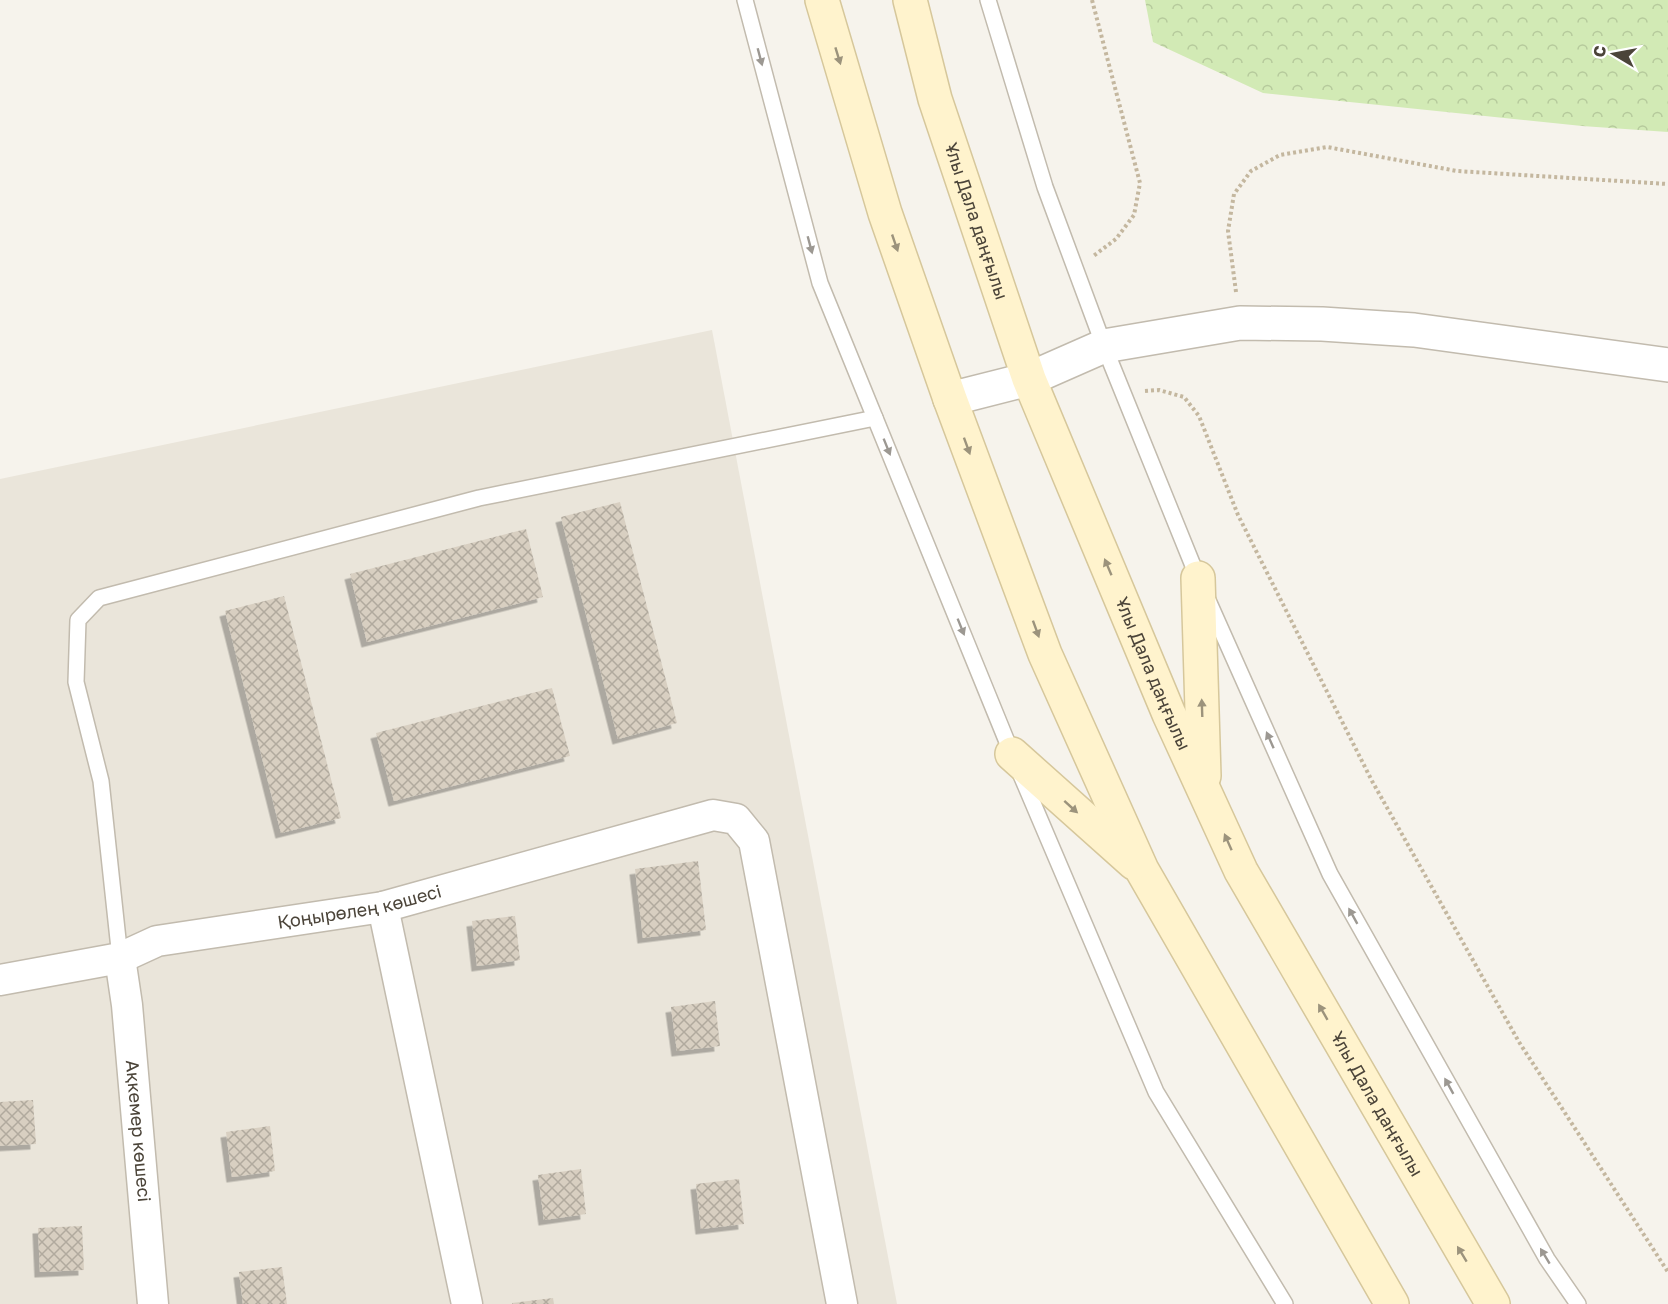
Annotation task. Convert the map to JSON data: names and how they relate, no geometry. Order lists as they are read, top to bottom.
{
  "streets": {
    "main road": ["Ұлы Дала даңғылы"],
    "street": ["Қоңырөлең көшесі", "Ақкемер көшесі"]
  },
  "crossings": [
    ["Қоңырөлең көшесі", "Ақкемер көшесі"]
  ],
  "north": "left"
}
